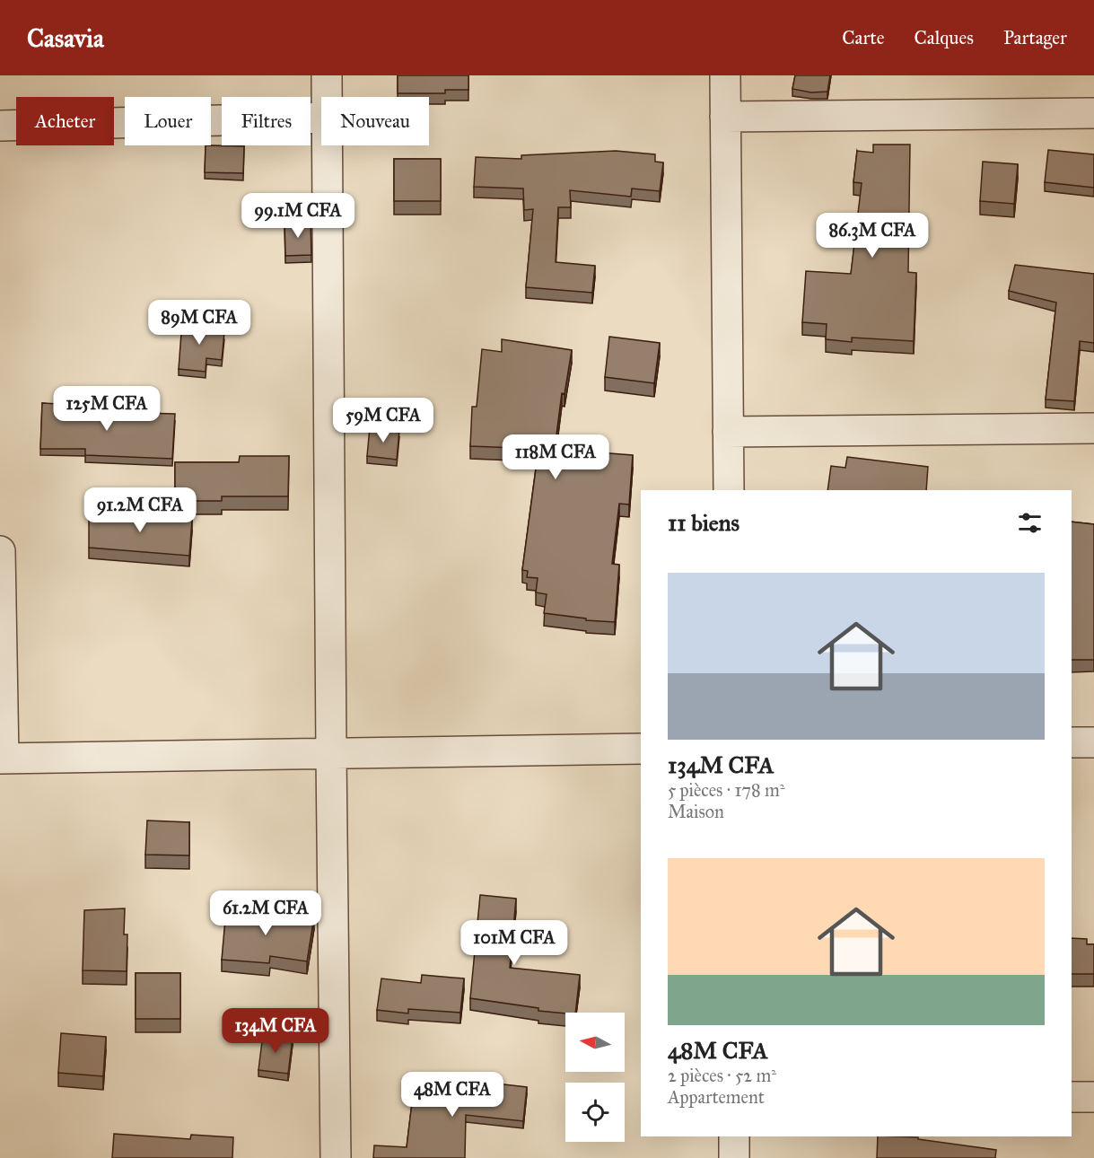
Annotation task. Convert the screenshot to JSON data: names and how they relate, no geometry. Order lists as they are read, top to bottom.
{
  "north": "left",
  "page": {
    "header": "Casavia",
    "nav": ["Carte", "Calques", "Partager"],
    "chip": [
      "Acheter",
      "Louer",
      "Filtres",
      "Nouveau"
    ],
    "price": [
      "99.1M CFA",
      "86.3M CFA",
      "89M CFA",
      "125M CFA",
      "59M CFA",
      "118M CFA",
      "91.2M CFA",
      "61.2M CFA",
      "101M CFA",
      "134M CFA",
      "48M CFA"
    ],
    "heading": "11 biens",
    "list": [
      {
        "name": "134M CFA",
        "note": "5 pièces · 178 m² · Maison"
      },
      {
        "name": "48M CFA",
        "note": "2 pièces · 52 m² · Appartement"
      }
    ]
  }
}
